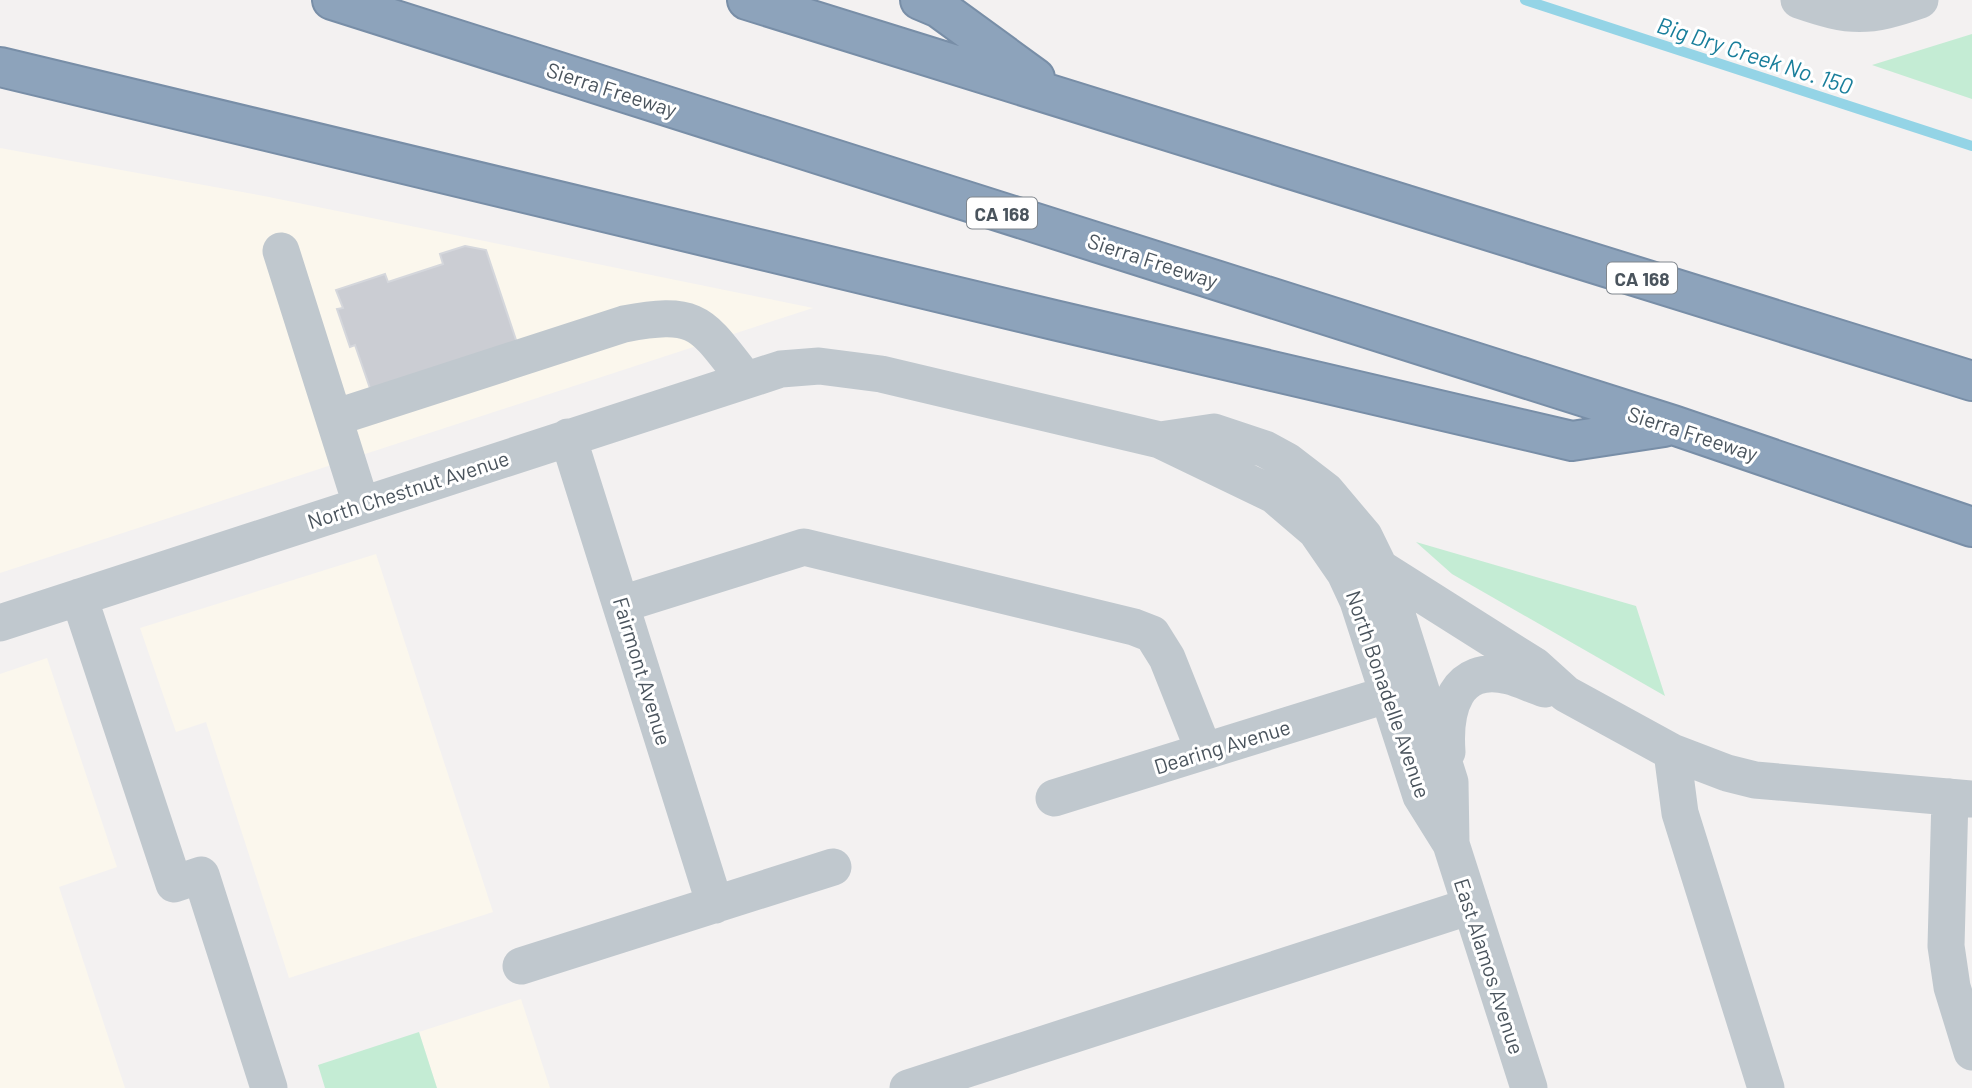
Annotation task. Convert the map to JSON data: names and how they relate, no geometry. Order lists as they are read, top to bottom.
{
  "streets": {
    "highway": ["Sierra Freeway", "CA 168"],
    "street": [
      "North Chestnut Avenue",
      "Fairmont Avenue",
      "North Bonadelle Avenue",
      "Dearing Avenue",
      "East Alamos Avenue"
    ]
  },
  "crossings": [
    ["North Chestnut Avenue", "Fairmont Avenue"],
    ["North Chestnut Avenue", "North Bonadelle Avenue"],
    ["North Bonadelle Avenue", "Dearing Avenue"],
    ["North Bonadelle Avenue", "East Alamos Avenue"]
  ],
  "water": ["Big Dry Creek No. 150"]
}
